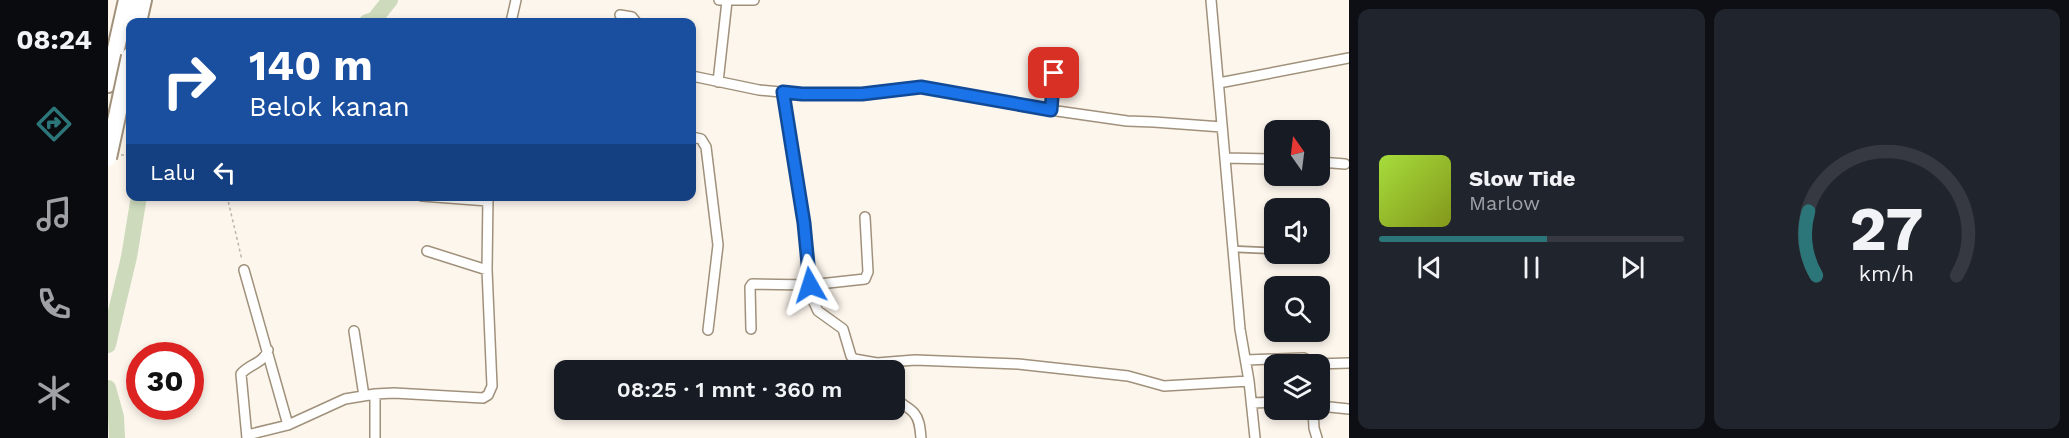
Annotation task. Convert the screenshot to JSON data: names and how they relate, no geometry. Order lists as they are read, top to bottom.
{
  "north": "top",
  "page": {
    "tabs": "08:24",
    "turn": ["140 m", "Belok kanan"],
    "then": "Lalu",
    "song": ["Slow Tide", "Marlow"],
    "limit": "30",
    "trip": "08:25 · 1 mnt · 360 m",
    "gauge": ["27", "km/h"]
  }
}
